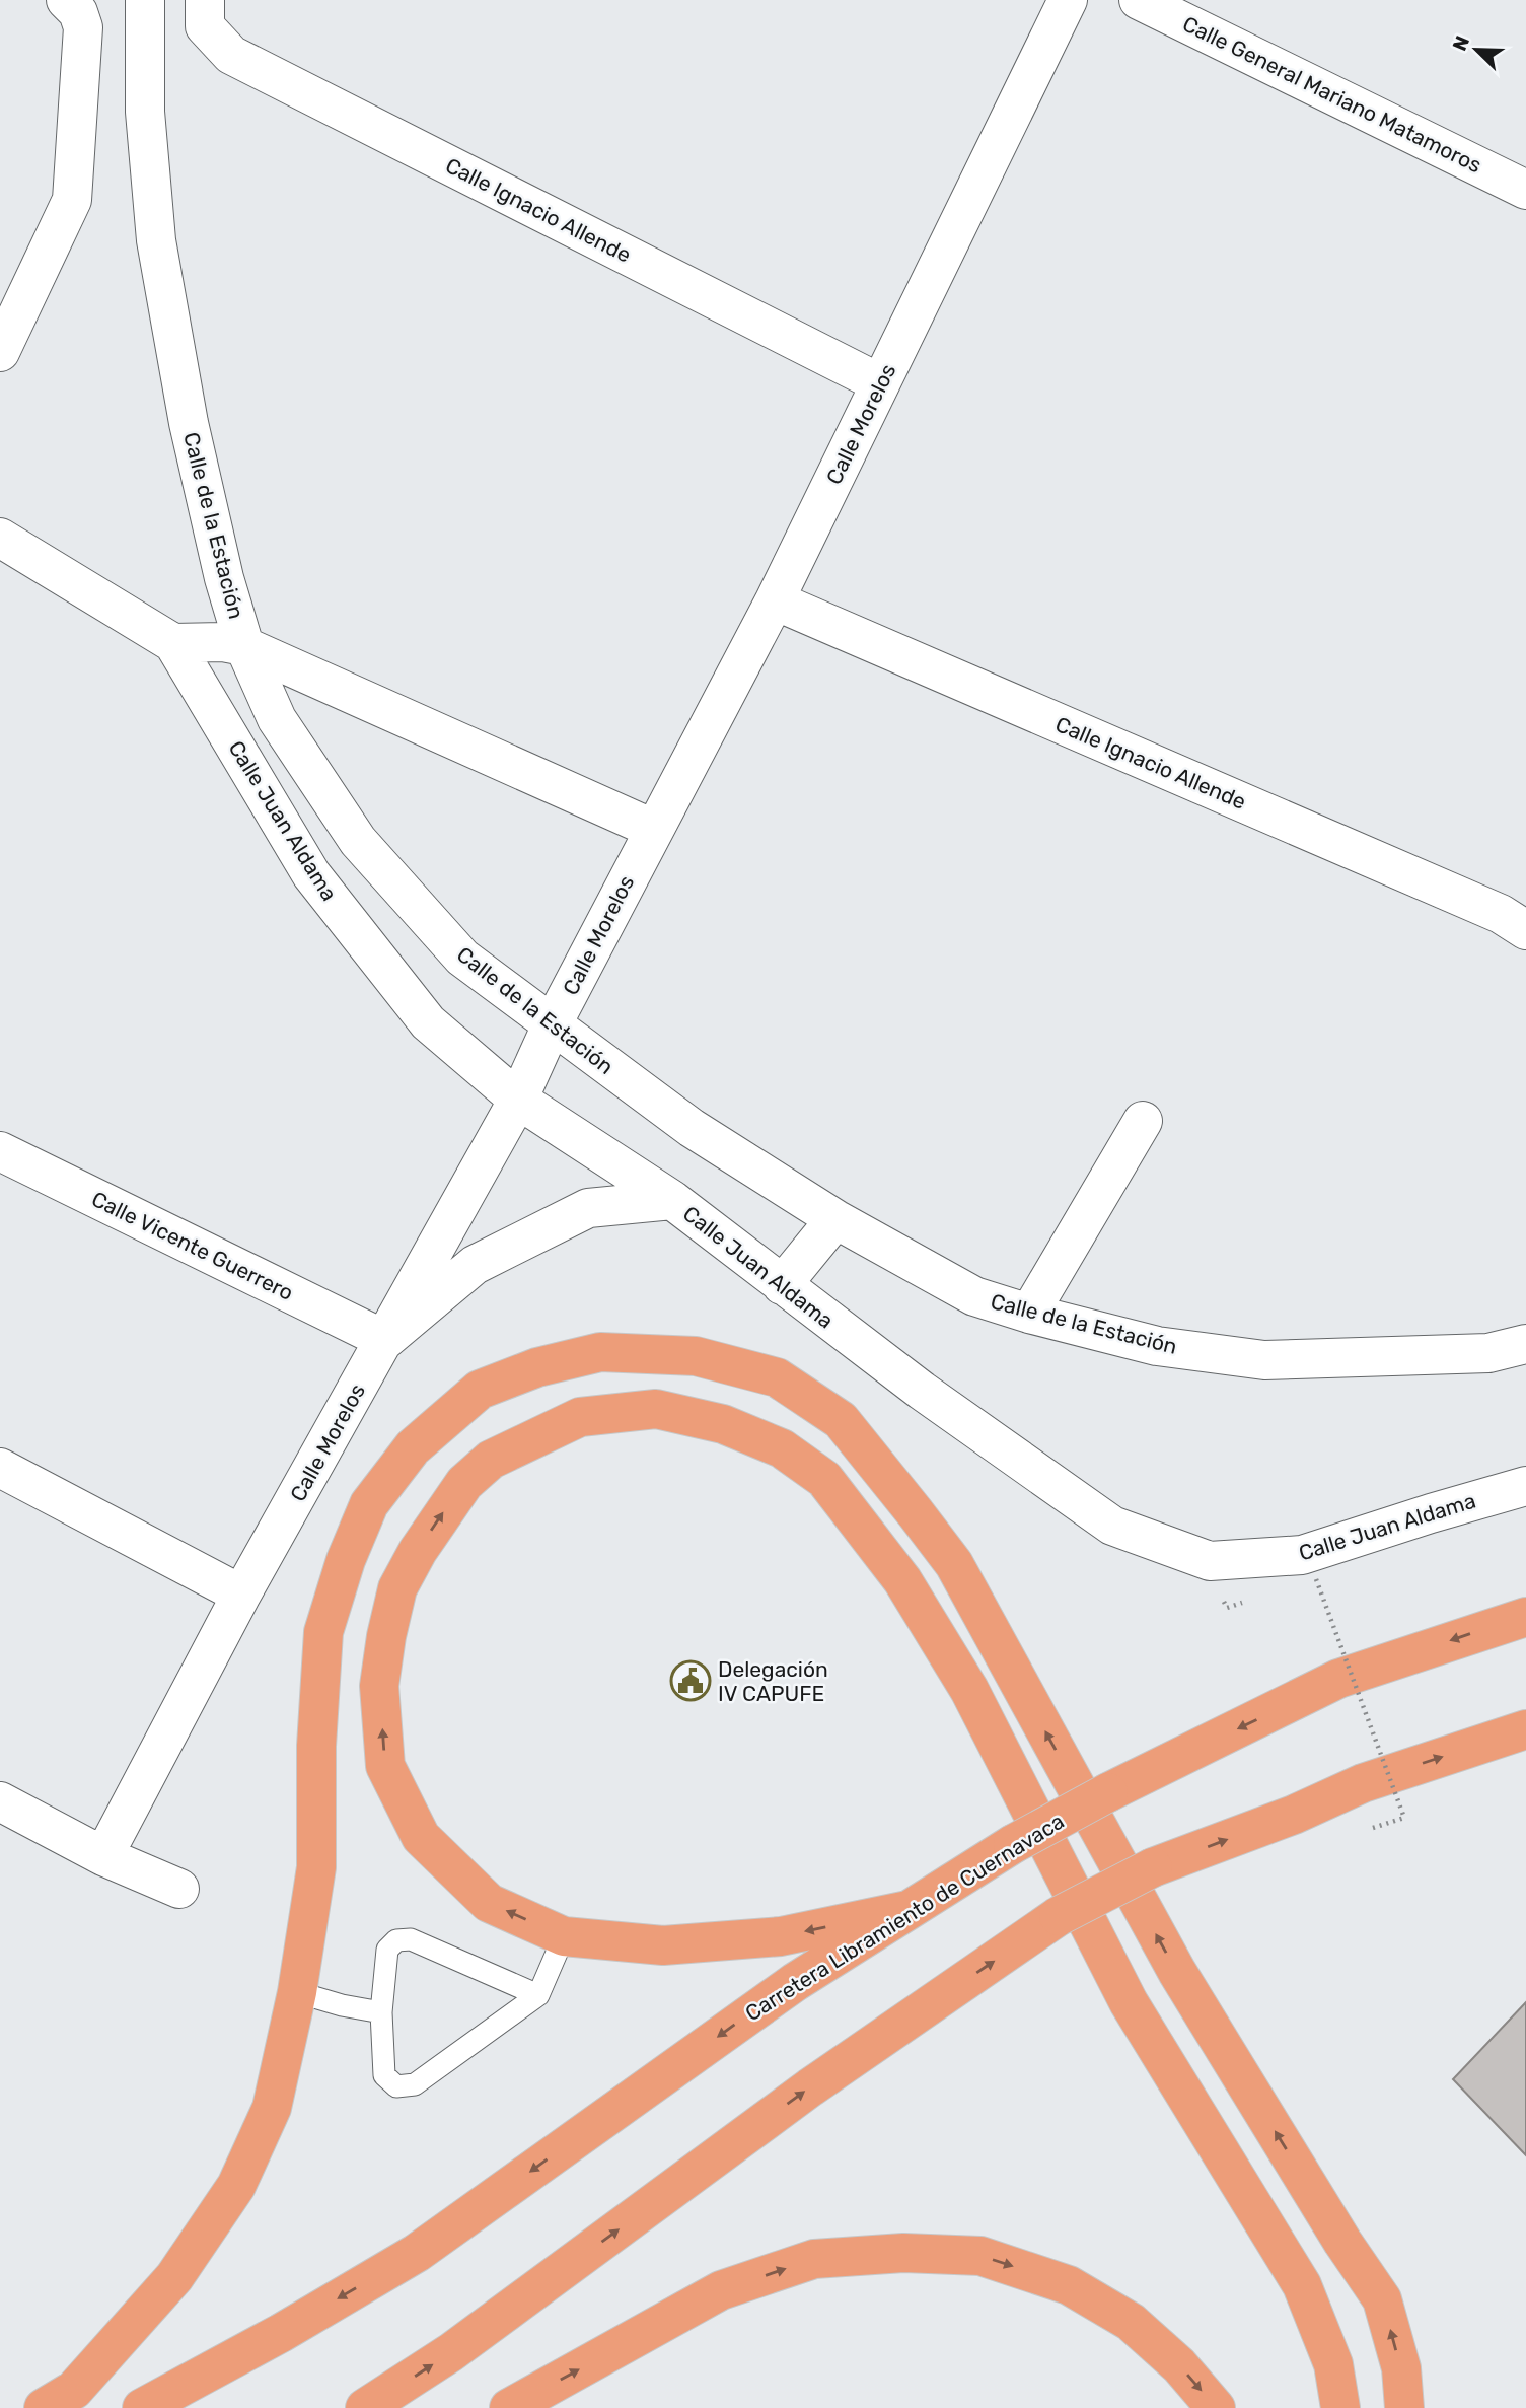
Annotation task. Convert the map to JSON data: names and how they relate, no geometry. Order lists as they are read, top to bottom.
{
  "streets": {
    "highway": ["Carretera Libramiento de Cuernavaca"],
    "street": [
      "Calle General Mariano Matamoros",
      "Calle Ignacio Allende",
      "Calle Morelos",
      "Calle de la Estación",
      "Calle Juan Aldama",
      "Calle Vicente Guerrero"
    ]
  },
  "crossings": [
    ["Calle Ignacio Allende", "Calle Morelos"],
    ["Calle Morelos", "Calle de la Estación"],
    ["Calle Morelos", "Calle Juan Aldama"],
    ["Calle Morelos", "Calle Vicente Guerrero"]
  ],
  "places": {
    "public building": ["Delegación IV CAPUFE"]
  },
  "north": "top left"
}
